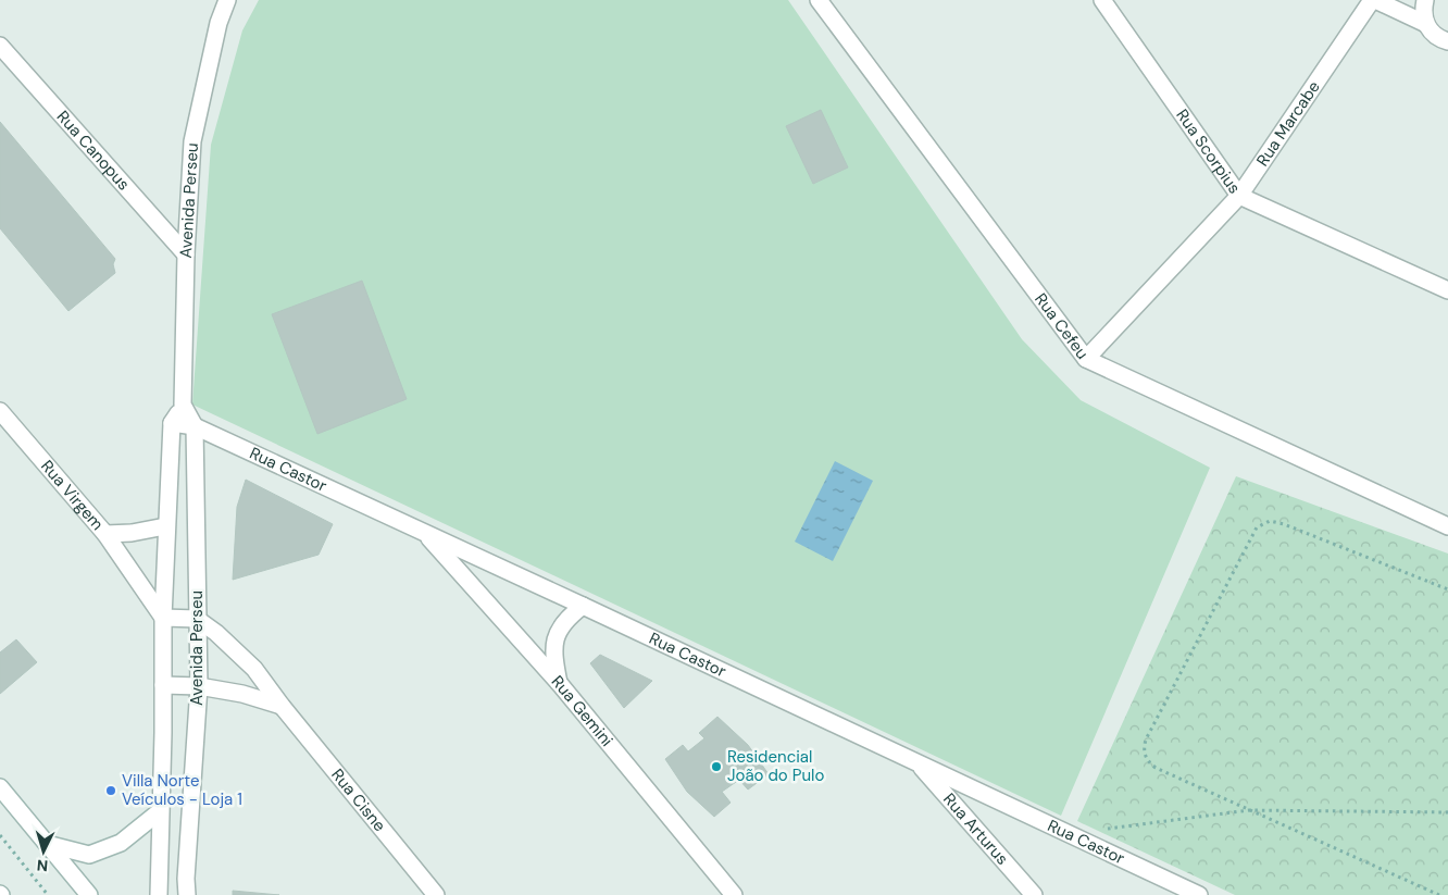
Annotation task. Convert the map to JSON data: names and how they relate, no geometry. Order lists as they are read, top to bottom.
{
  "streets": {
    "street": [
      "Rua Marcabe",
      "Rua Canopus",
      "Rua Scorpius",
      "Avenida Perseu",
      "Rua Cefeu",
      "Rua Castor",
      "Rua Virgem",
      "Rua Gemini",
      "Rua Cisne",
      "Rua Arturus"
    ]
  },
  "crossings": [
    ["Rua Marcabe", "Rua Scorpius"],
    ["Rua Marcabe", "Rua Cefeu"],
    ["Rua Canopus", "Avenida Perseu"],
    ["Avenida Perseu", "Rua Castor"],
    ["Avenida Perseu", "Rua Virgem"],
    ["Avenida Perseu", "Rua Cisne"],
    ["Rua Castor", "Rua Gemini"],
    ["Rua Castor", "Rua Arturus"]
  ],
  "places": ["Residencial João do Pulo", "Villa Norte Veículos - Loja 1"],
  "north": "bottom"
}
